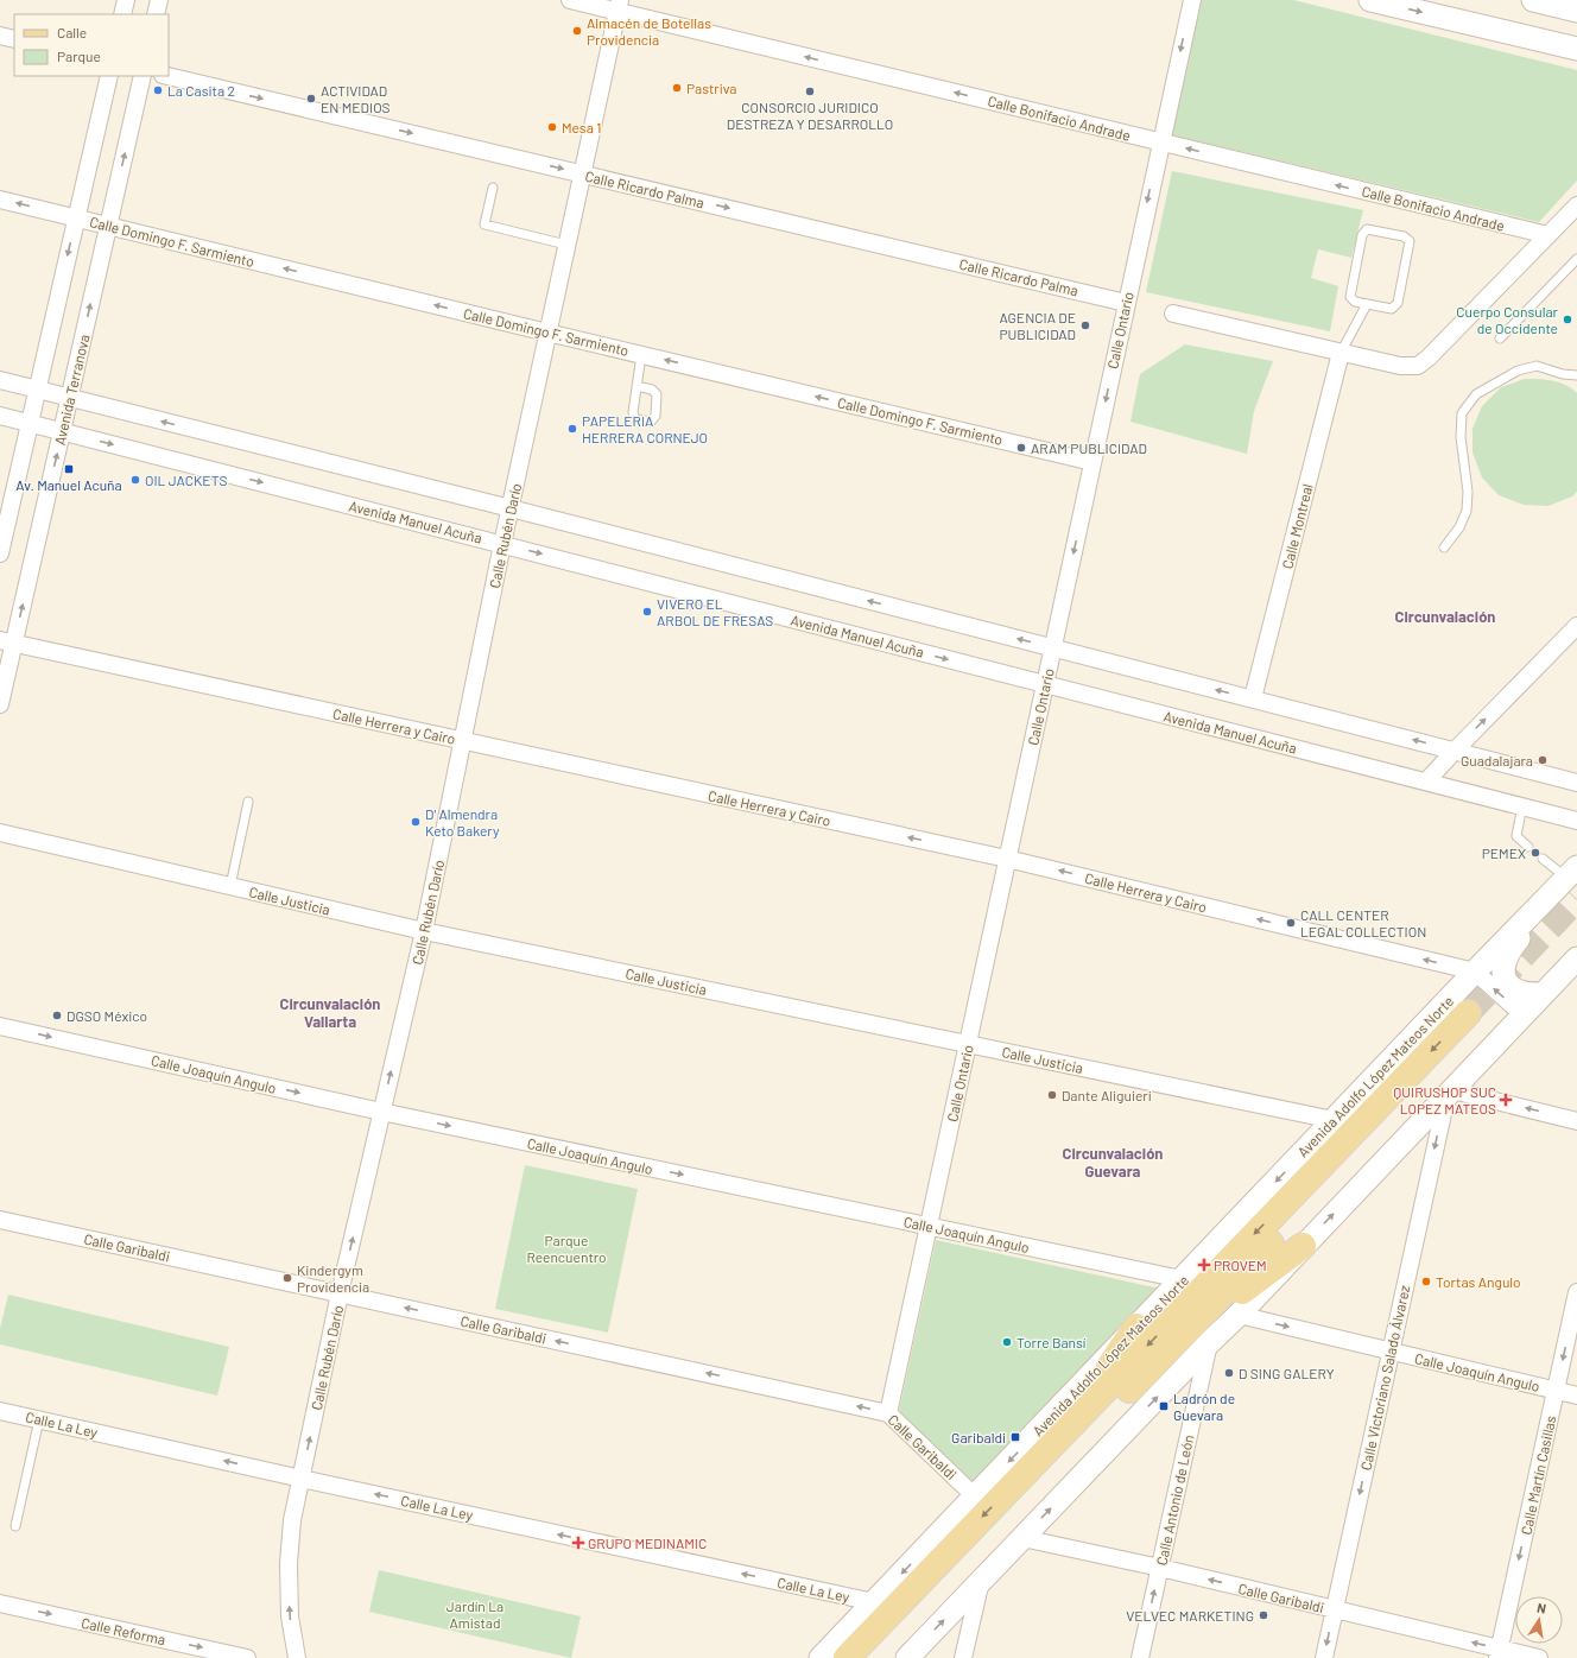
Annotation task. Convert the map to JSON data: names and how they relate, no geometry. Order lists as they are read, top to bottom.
{
  "streets": {
    "main road": ["Avenida Adolfo López Mateos Norte"],
    "street": [
      "Calle Bonifacio Andrade",
      "Calle Ricardo Palma",
      "Calle Domingo F. Sarmiento",
      "Calle Ontario",
      "Avenida Terranova",
      "Avenida Manuel Acuña",
      "Calle Montreal",
      "Calle Rubén Darío",
      "Calle Herrera y Cairo",
      "Calle Justicia",
      "Calle Joaquín Angulo",
      "Calle Garibaldi",
      "Calle Victoriano Salado Álvarez",
      "Calle La Ley",
      "Calle Martín Casillas",
      "Calle Antonio de León",
      "Calle Reforma"
    ]
  },
  "crossings": [
    ["Calle Bonifacio Andrade", "Calle Ontario"],
    ["Calle Bonifacio Andrade", "Calle Rubén Darío"],
    ["Calle Ricardo Palma", "Calle Ontario"],
    ["Calle Ricardo Palma", "Calle Rubén Darío"],
    ["Calle Domingo F. Sarmiento", "Calle Ontario"],
    ["Calle Domingo F. Sarmiento", "Avenida Terranova"],
    ["Calle Domingo F. Sarmiento", "Calle Rubén Darío"],
    ["Calle Ontario", "Avenida Manuel Acuña"],
    ["Calle Ontario", "Calle Herrera y Cairo"],
    ["Calle Ontario", "Calle Justicia"],
    ["Calle Ontario", "Calle Joaquín Angulo"],
    ["Calle Ontario", "Calle Garibaldi"],
    ["Avenida Terranova", "Avenida Manuel Acuña"],
    ["Avenida Terranova", "Calle Herrera y Cairo"],
    ["Avenida Manuel Acuña", "Calle Rubén Darío"],
    ["Calle Rubén Darío", "Calle Herrera y Cairo"],
    ["Calle Rubén Darío", "Calle Justicia"],
    ["Calle Rubén Darío", "Calle Joaquín Angulo"],
    ["Calle Rubén Darío", "Calle Garibaldi"],
    ["Calle Rubén Darío", "Calle La Ley"],
    ["Calle Herrera y Cairo", "Avenida Adolfo López Mateos Norte"],
    ["Calle Justicia", "Avenida Adolfo López Mateos Norte"],
    ["Calle Joaquín Angulo", "Avenida Adolfo López Mateos Norte"],
    ["Calle Joaquín Angulo", "Calle Victoriano Salado Álvarez"],
    ["Calle Joaquín Angulo", "Calle Martín Casillas"],
    ["Avenida Adolfo López Mateos Norte", "Calle Garibaldi"],
    ["Avenida Adolfo López Mateos Norte", "Calle La Ley"],
    ["Calle Garibaldi", "Calle Victoriano Salado Álvarez"],
    ["Calle Garibaldi", "Calle Martín Casillas"],
    ["Calle Garibaldi", "Calle Antonio de León"]
  ],
  "one_way": [
    "Calle Bonifacio Andrade",
    "Calle Ricardo Palma",
    "Calle Domingo F. Sarmiento",
    "Calle Ontario",
    "Calle Rubén Darío",
    "Calle Herrera y Cairo",
    "Calle Joaquín Angulo",
    "Calle Garibaldi",
    "Calle Victoriano Salado Álvarez",
    "Calle La Ley",
    "Calle Martín Casillas",
    "Calle Reforma"
  ],
  "districts": ["Circunvalación", "Circunvalación Vallarta", "Circunvalación Guevara"],
  "parks": ["Parque Reencuentro", "Jardín La Amistad"],
  "places": {
    "other": [
      "Almacén de Botellas Providencia",
      "Pastriva",
      "La Casita 2",
      "CONSORCIO JURIDICO DESTREZA Y DESARROLLO",
      "ACTIVIDAD EN MEDIOS",
      "Mesa 1",
      "Cuerpo Consular de Occidente",
      "AGENCIA DE PUBLICIDAD",
      "PAPELERIA HERRERA CORNEJO",
      "ARAM PUBLICIDAD",
      "OIL JACKETS",
      "VIVERO EL ARBOL DE FRESAS",
      "Guadalajara",
      "D' Almendra Keto Bakery",
      "PEMEX",
      "CALL CENTER LEGAL COLLECTION",
      "DGSO México",
      "Dante Aliguieri",
      "Kindergym Providencia",
      "Tortas Angulo",
      "Torre Bansí",
      "D SING GALERY",
      "VELVEC MARKETING"
    ],
    "transit": ["Av. Manuel Acuña", "Ladrón de Guevara", "Garibaldi"],
    "health": ["QUIRUSHOP SUC LOPEZ MATEOS", "PROVEM", "GRUPO MEDINAMIC"]
  },
  "legend": ["Calle", "Parque"],
  "north": "top"
}
